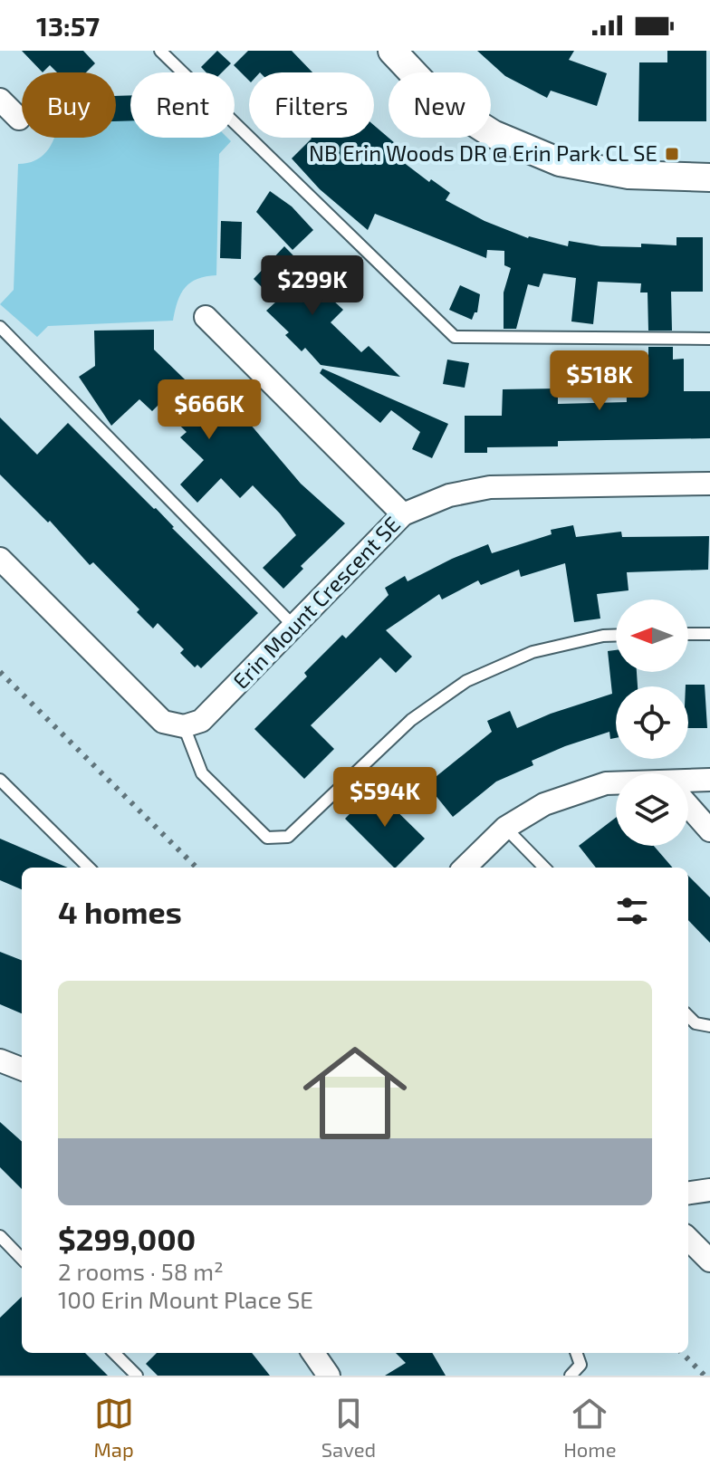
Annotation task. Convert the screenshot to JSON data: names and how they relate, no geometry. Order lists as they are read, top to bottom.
{
  "streets": {
    "street": ["Erin Mount Crescent SE"]
  },
  "places": {
    "transit": ["NB Erin Woods DR @ Erin Park CL SE"]
  },
  "north": "left",
  "page": {
    "status": "13:57",
    "chip": [
      "Buy",
      "Rent",
      "Filters",
      "New"
    ],
    "price": [
      "$299K",
      "$518K",
      "$666K",
      "$594K"
    ],
    "heading": "4 homes",
    "list": [
      {
        "name": "$299,000",
        "note": "2 rooms · 58 m² · 100 Erin Mount Place SE"
      }
    ],
    "tabs": ["Map", "Saved", "Home"]
  }
}
